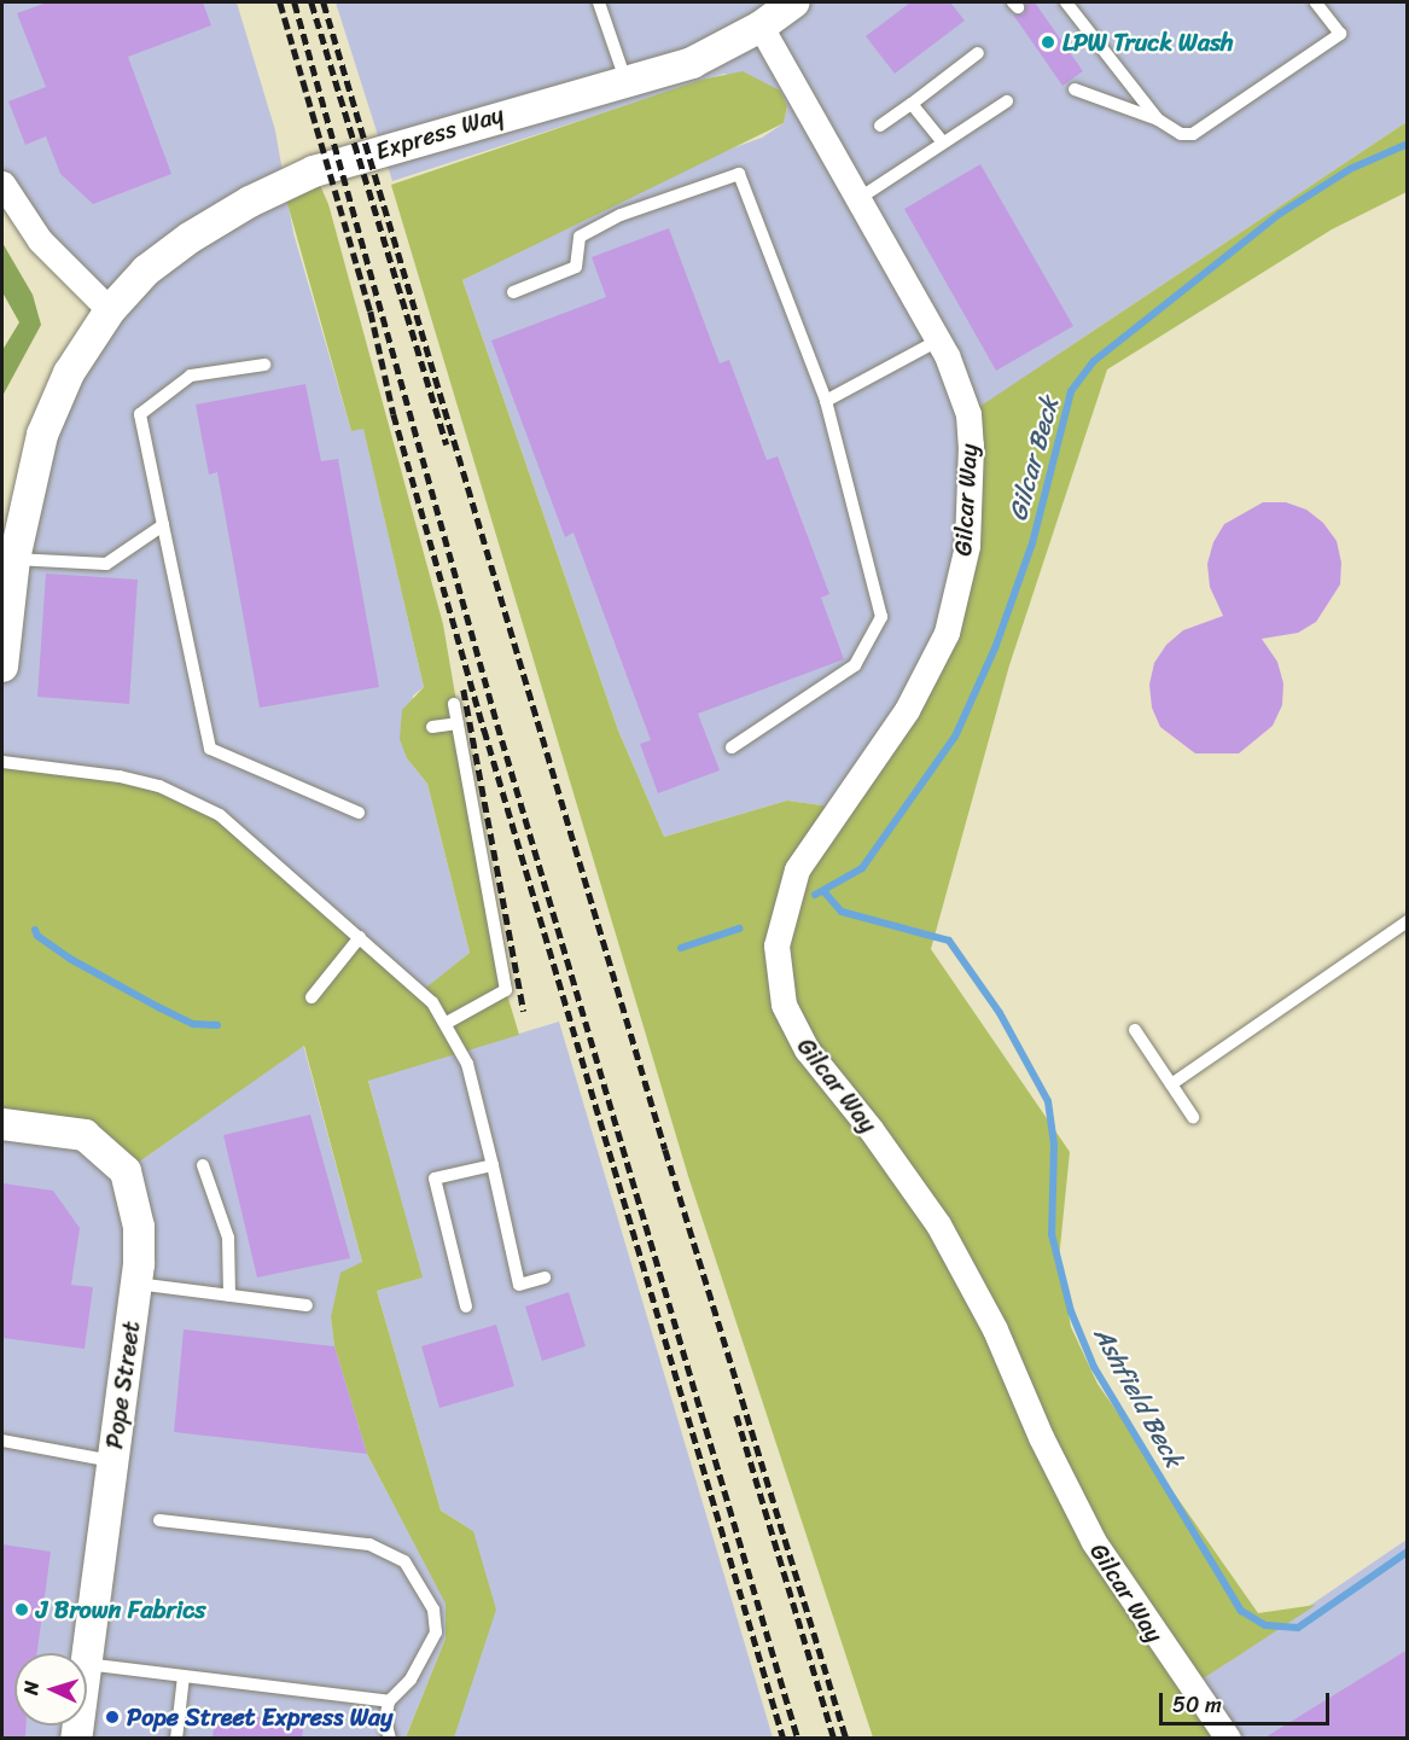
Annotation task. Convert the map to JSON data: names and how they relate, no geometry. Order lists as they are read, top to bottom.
{
  "streets": {
    "street": ["Express Way", "Gilcar Way", "Pope Street"]
  },
  "crossings": [
    ["Express Way", "Gilcar Way"]
  ],
  "water": ["Gilcar Beck", "Ashfield Beck"],
  "places": ["LPW Truck Wash", "J Brown Fabrics", "Pope Street Express Way"],
  "scale_bar": "50 m",
  "north": "left"
}
